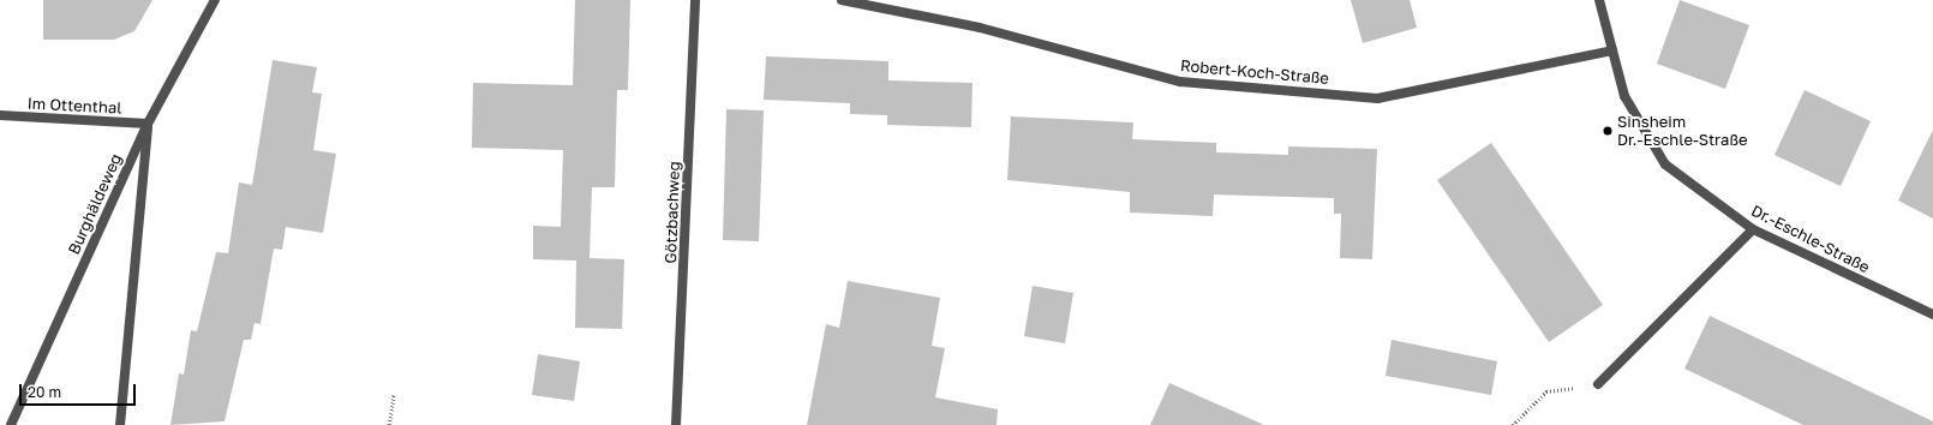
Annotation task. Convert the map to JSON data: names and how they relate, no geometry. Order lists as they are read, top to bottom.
{
  "streets": {
    "street": [
      "Robert-Koch-Straße",
      "Im Ottenthal",
      "Burghäldeweg",
      "Götzbachweg",
      "Dr.-Eschle-Straße"
    ]
  },
  "crossings": [
    ["Robert-Koch-Straße", "Dr.-Eschle-Straße"],
    ["Im Ottenthal", "Burghäldeweg"]
  ],
  "places": ["Sinsheim Dr.-Eschle-Straße"],
  "scale_bar": "20 m"
}
